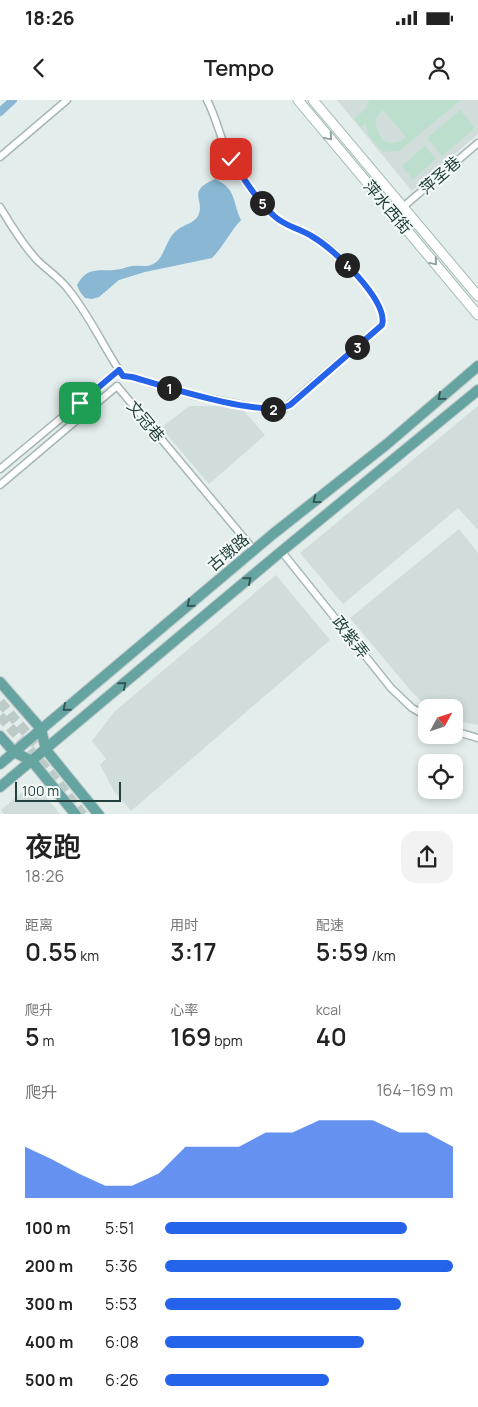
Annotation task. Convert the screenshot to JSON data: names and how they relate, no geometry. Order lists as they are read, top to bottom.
{
  "streets": {
    "main road": ["萍水西街", "古墩路"],
    "street": ["萍圣巷", "文冠巷", "政紫弄"]
  },
  "crossings": [
    ["萍圣巷", "萍水西街"],
    ["文冠巷", "古墩路"]
  ],
  "scale_bar": "100 m",
  "north": "top right",
  "page": {
    "status": "18:26",
    "header": "Tempo",
    "pins": [
      "5",
      "4",
      "3",
      "1",
      "2"
    ],
    "scale": "100 m",
    "heading": ["夜跑", "18:26"],
    "stats": [
      ["距离", "0.55 km"],
      ["用时", "3:17"],
      ["配速", "5:59 /km"],
      ["爬升", "5 m"],
      ["心率", "169 bpm"],
      ["kcal", "40"]
    ],
    "chart": ["爬升", "164–169 m"],
    "list": [
      {
        "name": "100 m",
        "note": "5:51"
      },
      {
        "name": "200 m",
        "note": "5:36"
      },
      {
        "name": "300 m",
        "note": "5:53"
      },
      {
        "name": "400 m",
        "note": "6:08"
      },
      {
        "name": "500 m",
        "note": "6:26"
      }
    ]
  }
}
